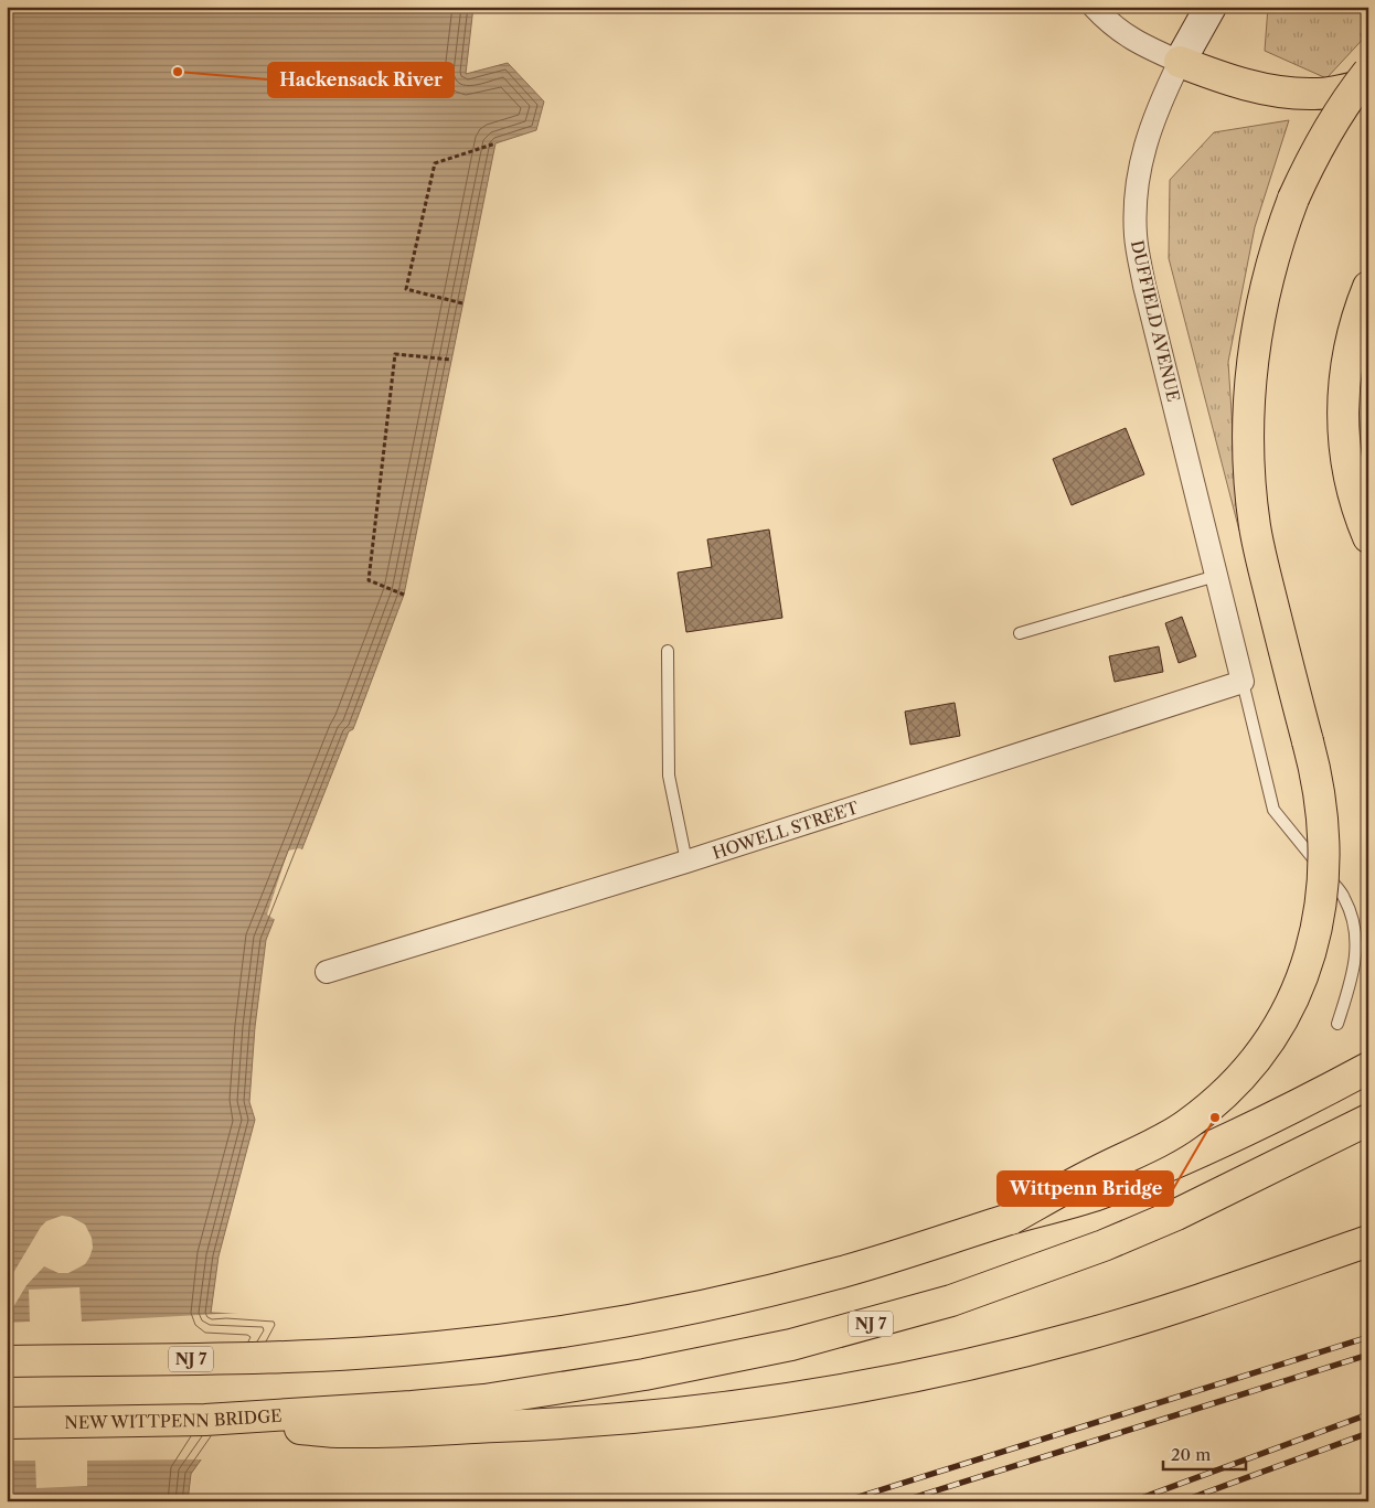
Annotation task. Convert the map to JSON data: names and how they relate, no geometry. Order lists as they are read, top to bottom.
{
  "streets": {
    "highway": ["NJ 7", "NEW WITTPENN BRIDGE"],
    "street": ["DUFFIELD AVENUE", "HOWELL STREET"]
  },
  "crossings": [
    ["DUFFIELD AVENUE", "HOWELL STREET"]
  ],
  "places": ["Hackensack River", "Wittpenn Bridge"],
  "scale_bar": "20 m"
}
